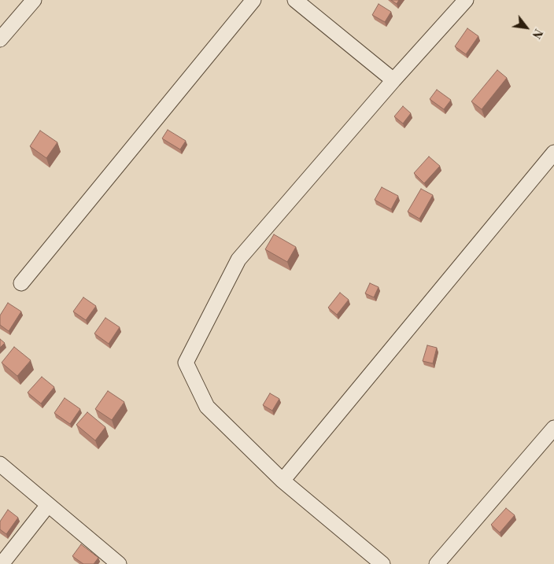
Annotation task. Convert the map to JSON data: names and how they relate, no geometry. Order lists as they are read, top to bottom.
{
  "north": "bottom right"
}
